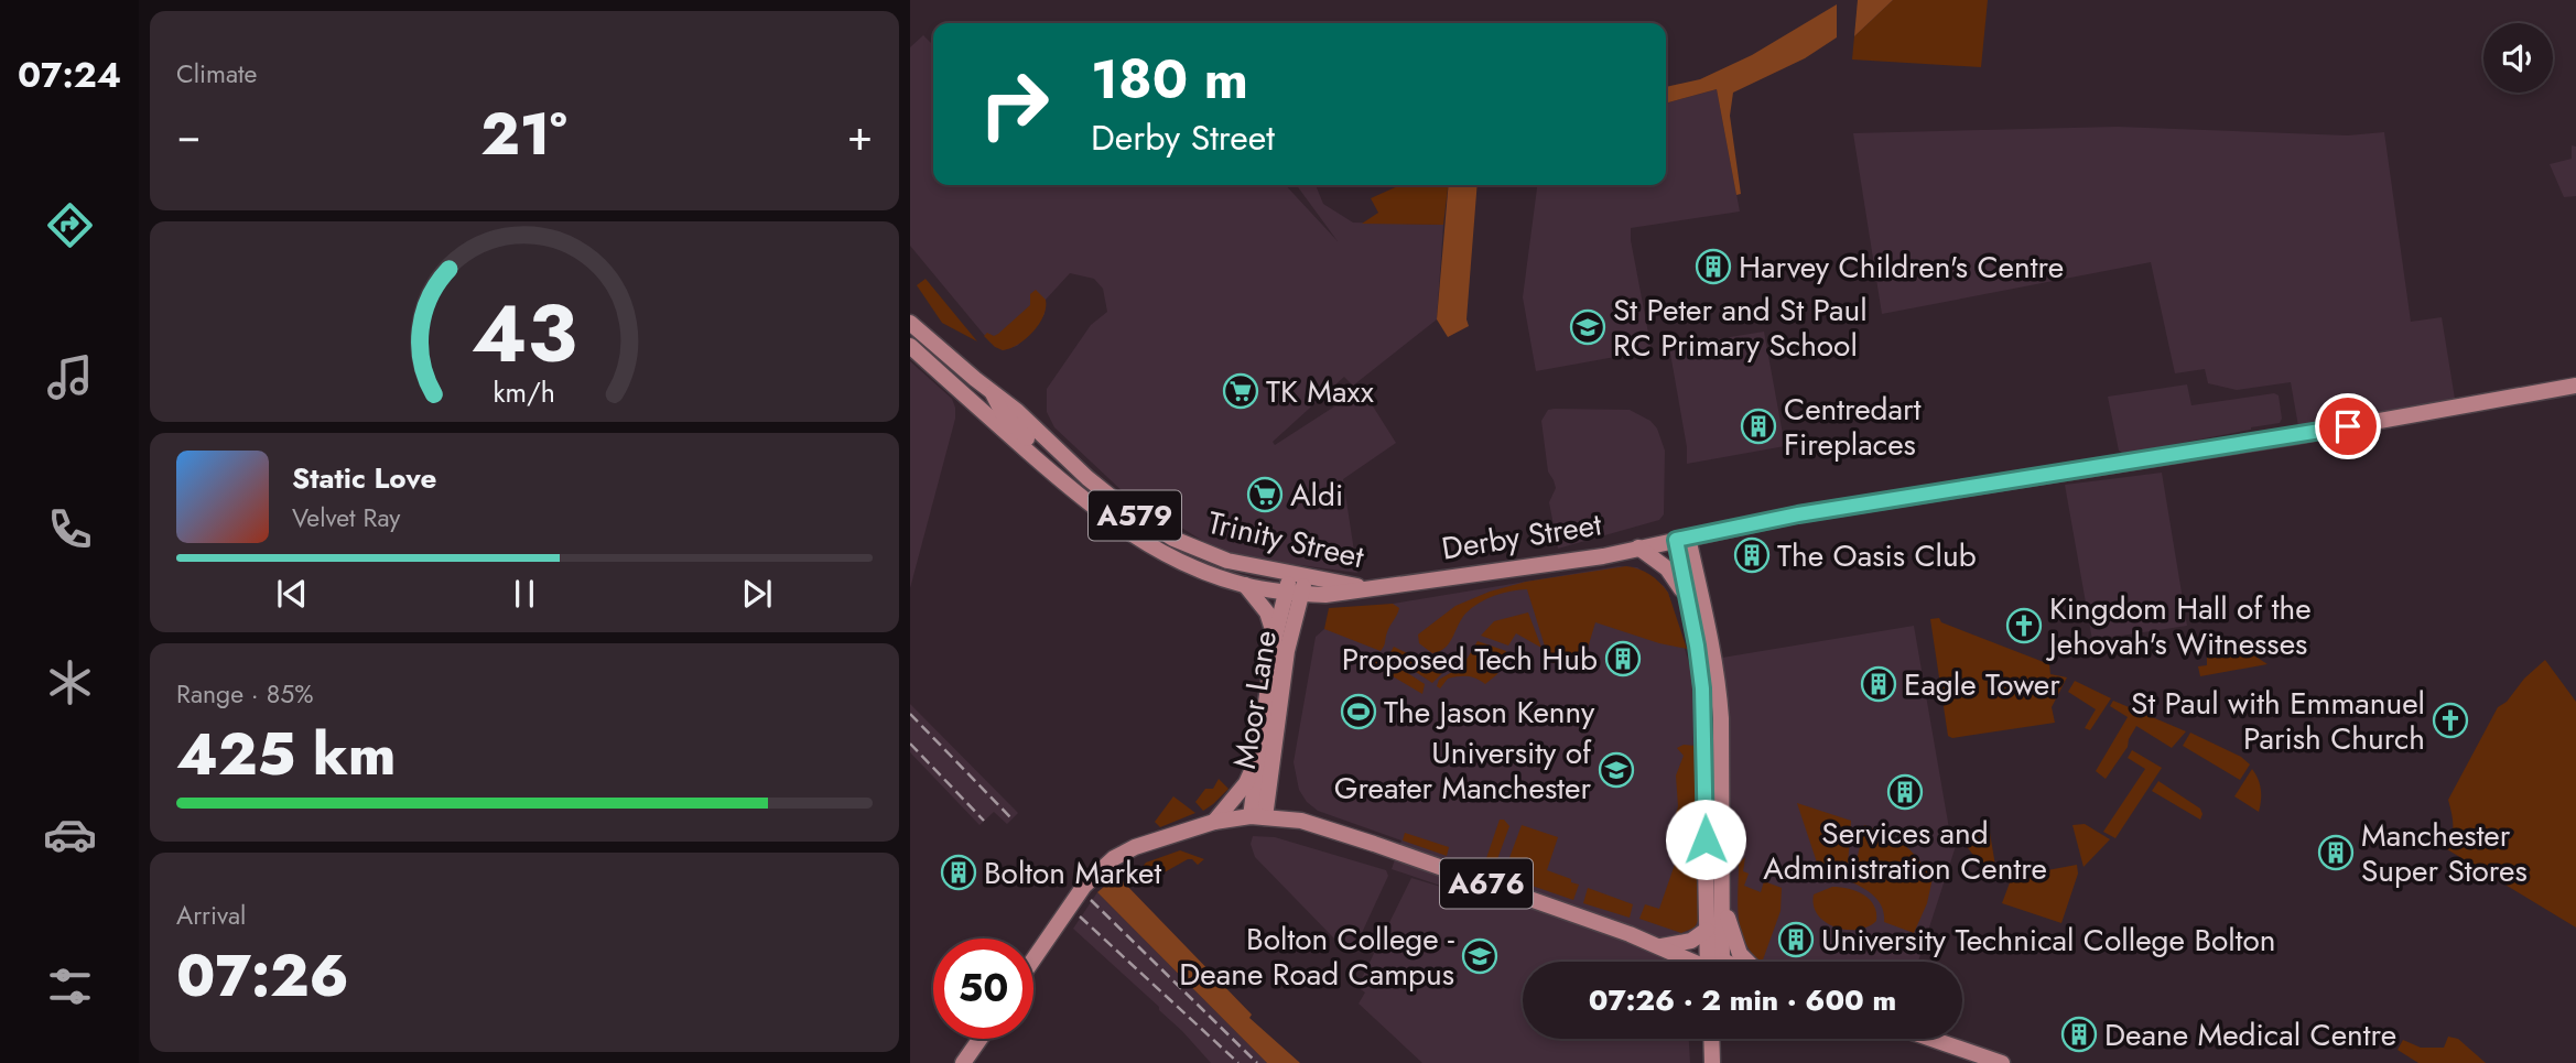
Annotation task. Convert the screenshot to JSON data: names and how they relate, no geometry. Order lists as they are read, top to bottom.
{
  "streets": {
    "main road": [
      "A579",
      "Derby Street",
      "Trinity Street",
      "Moor Lane",
      "A676"
    ]
  },
  "crossings": [
    ["Derby Street", "Trinity Street"],
    ["Trinity Street", "Moor Lane"],
    ["Moor Lane", "A676"]
  ],
  "places": {
    "building": [
      "Harvey Children's Centre",
      "Centredart Fireplaces",
      "The Oasis Club",
      "Proposed Tech Hub",
      "Eagle Tower",
      "Services and Administration Centre",
      "Manchester Super Stores",
      "Bolton Market",
      "University Technical College Bolton",
      "Deane Medical Centre"
    ],
    "school or university": ["St Peter and St Paul RC Primary School", "University of Greater Manchester", "Bolton College - Deane Road Campus"],
    "supermarket": ["TK Maxx", "Aldi"],
    "church": ["Kingdom Hall of the Jehovah's Witnesses", "St Paul with Emmanuel Parish Church"],
    "sports": ["The Jason Kenny"]
  },
  "page": {
    "tabs": "07:24",
    "tile": [
      "Climate",
      ["Range · 85%", "425 km"],
      ["Arrival", "07:26"]
    ],
    "turn": ["180 m", "Derby Street"],
    "heat": ["−", "21°", "+"],
    "song": ["Static Love", "Velvet Ray"],
    "limit": "50",
    "trip": "07:26 · 2 min · 600 m",
    "gauge": ["43", "km/h"]
  }
}
